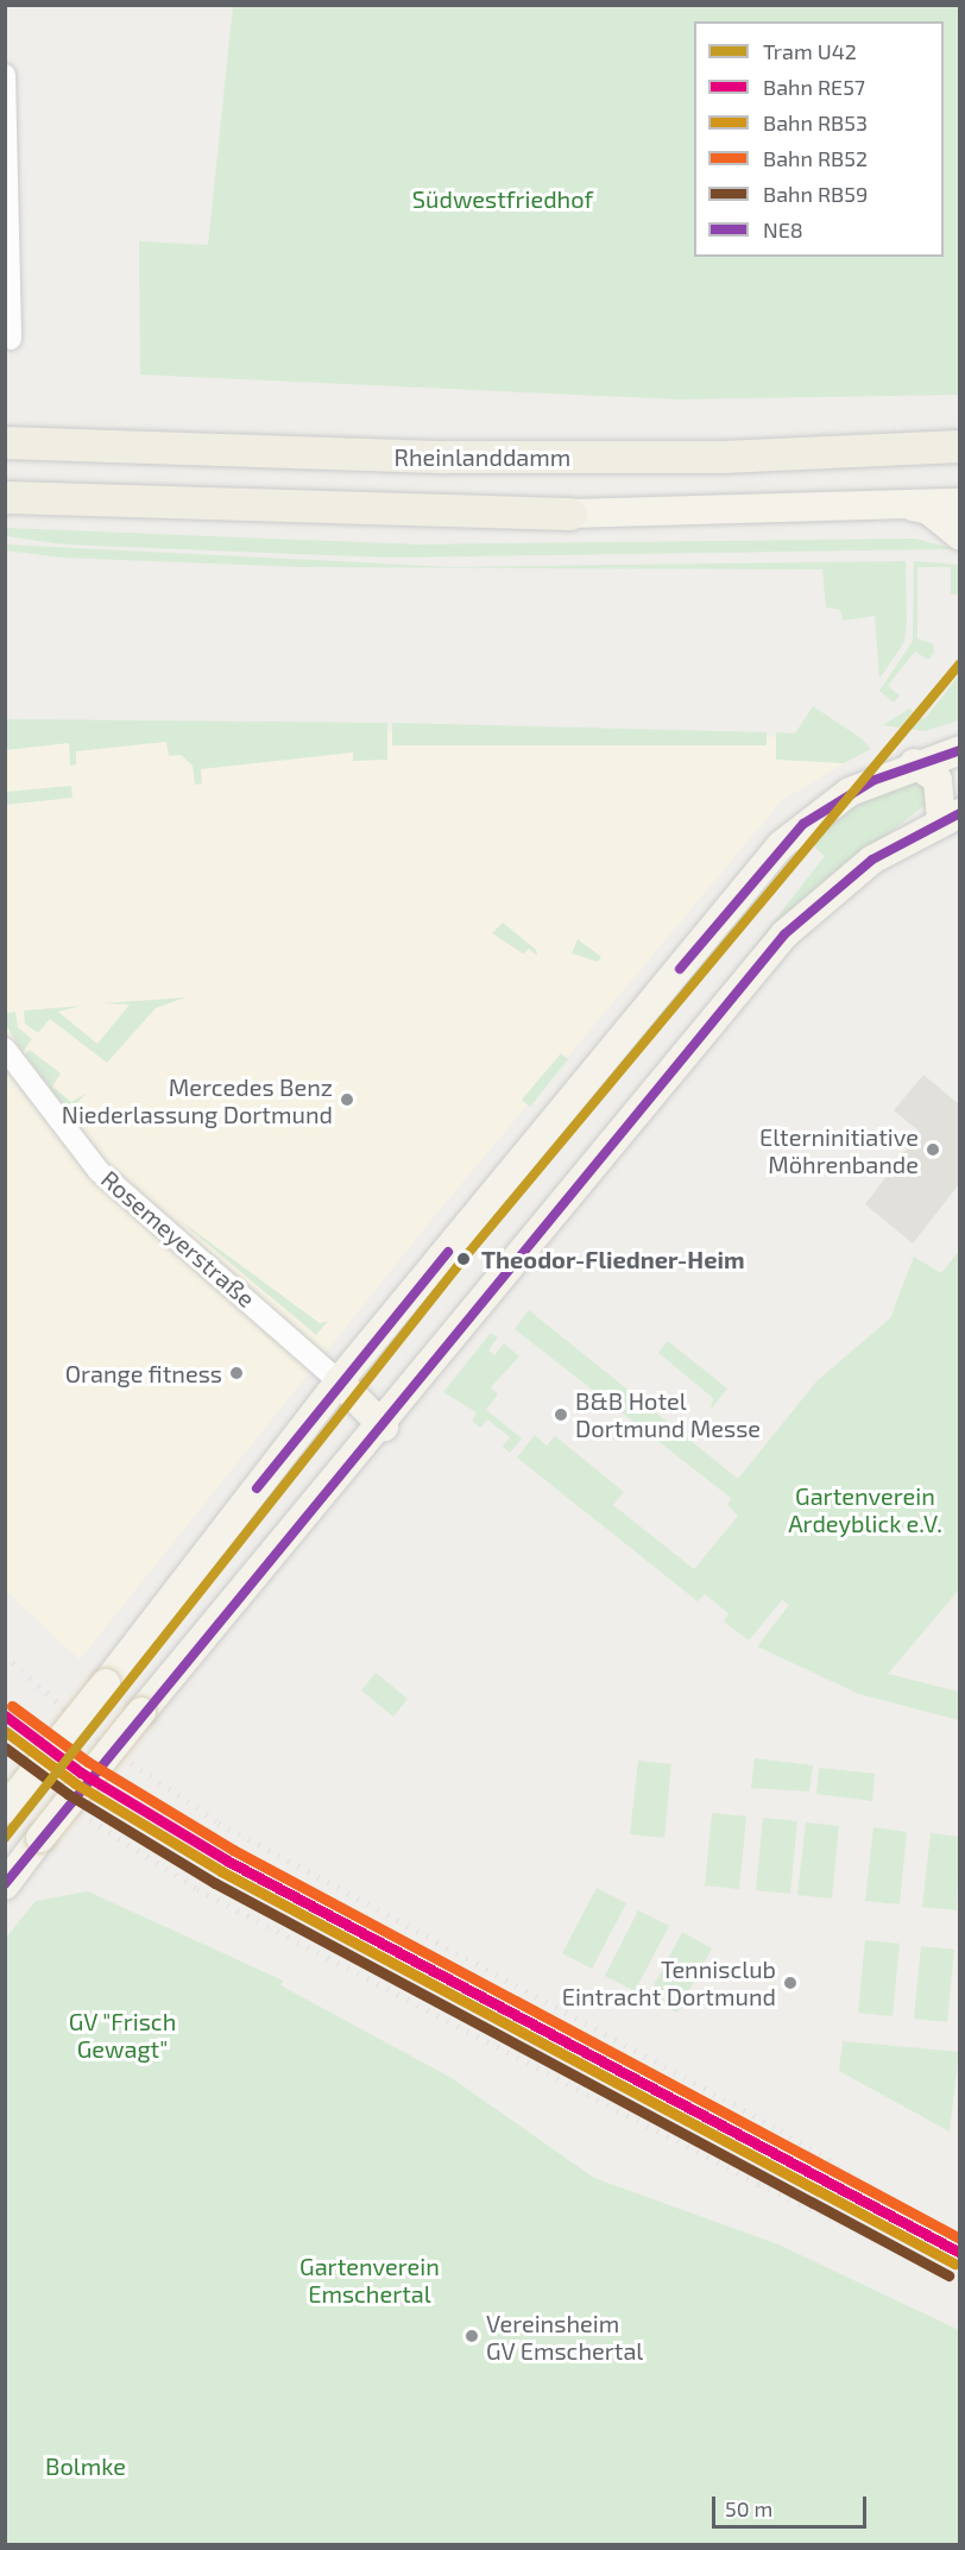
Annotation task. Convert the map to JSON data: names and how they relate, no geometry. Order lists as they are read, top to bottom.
{
  "streets": {
    "highway": ["Rheinlanddamm"],
    "street": ["Rosemeyerstraße"]
  },
  "parks": [
    "Südwestfriedhof",
    "Gartenverein Ardeyblick e.V.",
    "GV \"Frisch Gewagt\"",
    "Gartenverein Emschertal",
    "Bolmke"
  ],
  "places": [
    "Mercedes Benz Niederlassung Dortmund",
    "Elterninitiative Möhrenbande",
    "Theodor-Fliedner-Heim",
    "Orange fitness",
    "B&B Hotel Dortmund Messe",
    "Tennisclub Eintracht Dortmund",
    "Vereinsheim GV Emschertal"
  ],
  "lines": [
    "tram line U42",
    "transit line NE8",
    "rail line RB52",
    "rail line RE57",
    "rail line RB53",
    "rail line RB59"
  ],
  "legend": [
    "Tram U42",
    "Bahn RE57",
    "Bahn RB53",
    "Bahn RB52",
    "Bahn RB59",
    "NE8"
  ],
  "scale_bar": "50 m"
}
